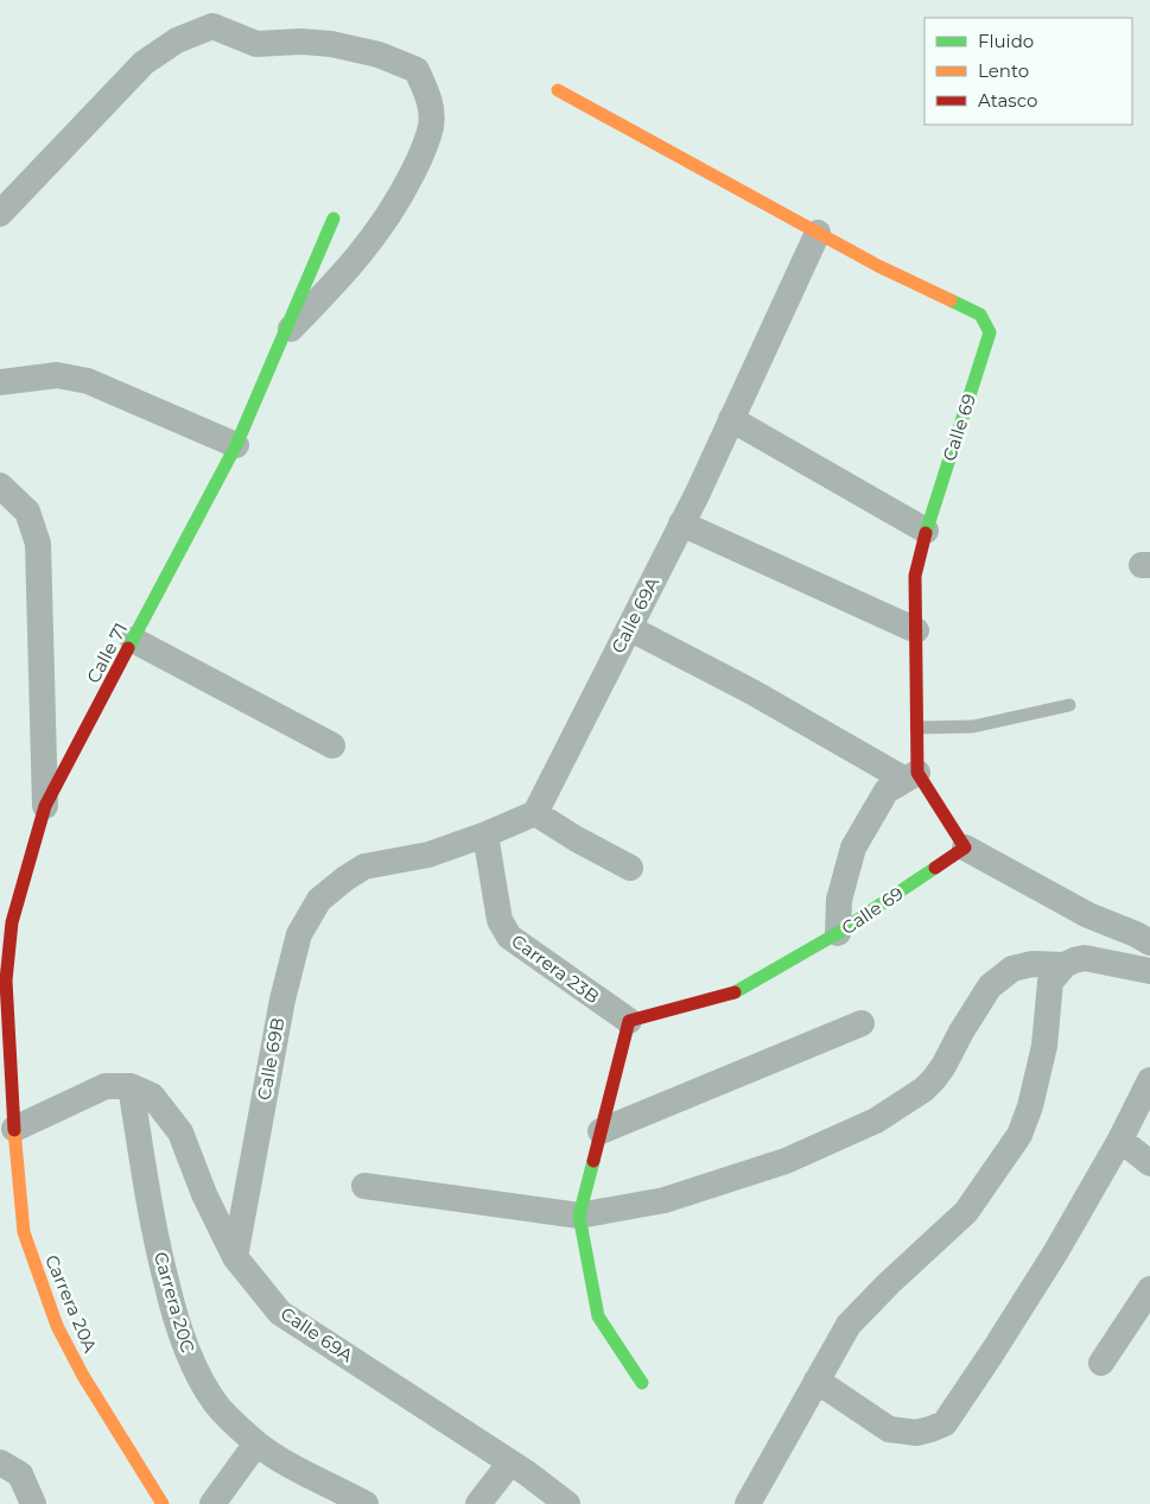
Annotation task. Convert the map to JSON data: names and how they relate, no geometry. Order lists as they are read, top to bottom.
{
  "streets": {
    "street": [
      "Calle 69",
      "Calle 69A",
      "Calle 71",
      "Carrera 23B",
      "Calle 69B",
      "Carrera 20C",
      "Carrera 20A"
    ]
  },
  "crossings": [
    ["Calle 69", "Calle 69A"],
    ["Calle 69", "Carrera 23B"],
    ["Calle 69A", "Calle 69B"],
    ["Calle 69A", "Carrera 20C"],
    ["Calle 71", "Carrera 20A"],
    ["Carrera 23B", "Calle 69B"]
  ],
  "legend": ["Fluido", "Lento", "Atasco"]
}
